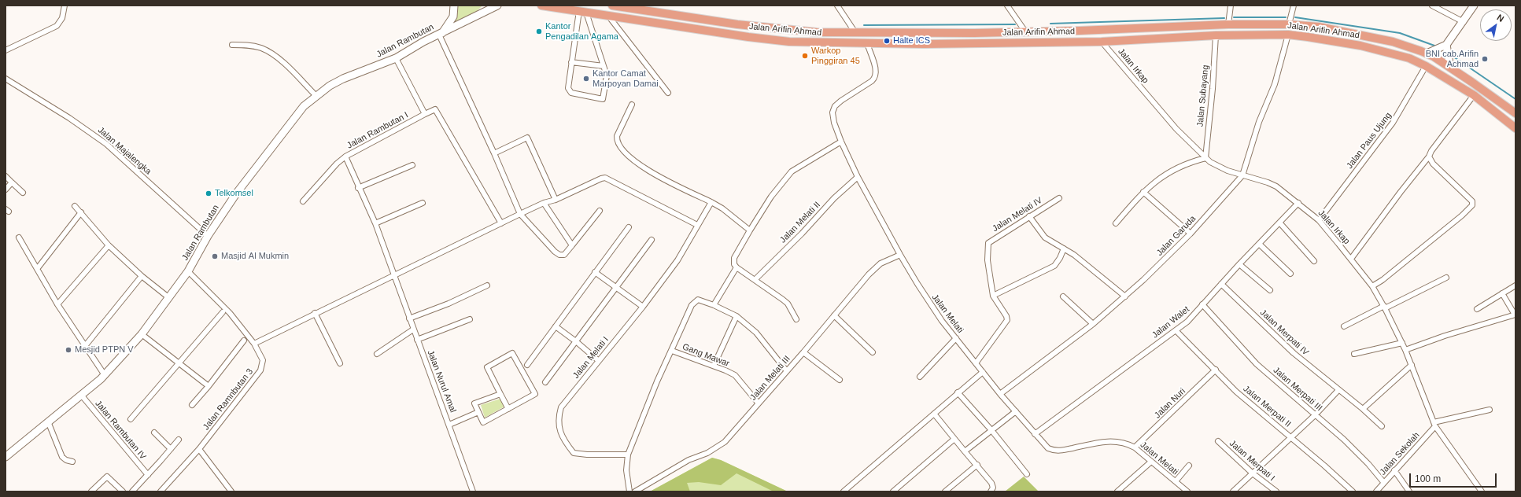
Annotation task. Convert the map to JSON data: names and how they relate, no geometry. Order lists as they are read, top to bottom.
{
  "streets": {
    "main road": ["Jalan Arifin Ahmad", "Jalan Rambutan"],
    "street": [
      "Jalan Irkap",
      "Jalan Subayang",
      "Jalan Rambutan I",
      "Jalan Paus Ujung",
      "Jalan Majalengka",
      "Jalan Melati IV",
      "Jalan Melati II",
      "Jalan Garuda",
      "Jalan Melati",
      "Jalan Walet",
      "Jalan Merpati IV",
      "Gang Mawar",
      "Jalan Melati I",
      "Jalan Melati III",
      "Jalan Nurul Amal",
      "Jalan Merpati III",
      "Jalan Ramnbutan 3",
      "Jalan Nuri",
      "Jalan Merpati II",
      "Jalan Rambutan IV",
      "Jalan Sekolah",
      "Jalan Merpati I"
    ]
  },
  "crossings": [
    ["Jalan Arifin Ahmad", "Jalan Irkap"],
    ["Jalan Arifin Ahmad", "Jalan Subayang"],
    ["Jalan Arifin Ahmad", "Jalan Paus Ujung"],
    ["Jalan Arifin Ahmad", "Jalan Garuda"],
    ["Jalan Arifin Ahmad", "Jalan Melati"],
    ["Jalan Rambutan", "Jalan Majalengka"],
    ["Jalan Rambutan", "Jalan Ramnbutan 3"],
    ["Jalan Rambutan", "Jalan Rambutan IV"],
    ["Jalan Irkap", "Jalan Subayang"],
    ["Jalan Irkap", "Jalan Paus Ujung"],
    ["Jalan Irkap", "Jalan Garuda"],
    ["Jalan Irkap", "Jalan Walet"],
    ["Jalan Irkap", "Jalan Sekolah"],
    ["Jalan Rambutan I", "Jalan Nurul Amal"],
    ["Jalan Melati IV", "Jalan Melati"],
    ["Jalan Melati II", "Jalan Melati"],
    ["Jalan Garuda", "Jalan Melati"],
    ["Jalan Melati", "Jalan Walet"],
    ["Jalan Melati", "Jalan Melati III"],
    ["Jalan Melati", "Jalan Nuri"],
    ["Jalan Walet", "Jalan Merpati IV"],
    ["Jalan Walet", "Jalan Merpati III"],
    ["Jalan Walet", "Jalan Merpati II"],
    ["Gang Mawar", "Jalan Melati III"],
    ["Jalan Merpati III", "Jalan Sekolah"],
    ["Jalan Nuri", "Jalan Merpati II"]
  ],
  "places": [
    "Kantor Pengadilan Agama",
    "Halte ICS",
    "Warkop Pinggiran 45",
    "BNI cab.Arifin Achmad",
    "Kantor Camat Marpoyan Damai",
    "Telkomsel",
    "Masjid Al Mukmin",
    "Mesjid PTPN V"
  ],
  "scale_bar": "100 m",
  "north": "top right"
}
